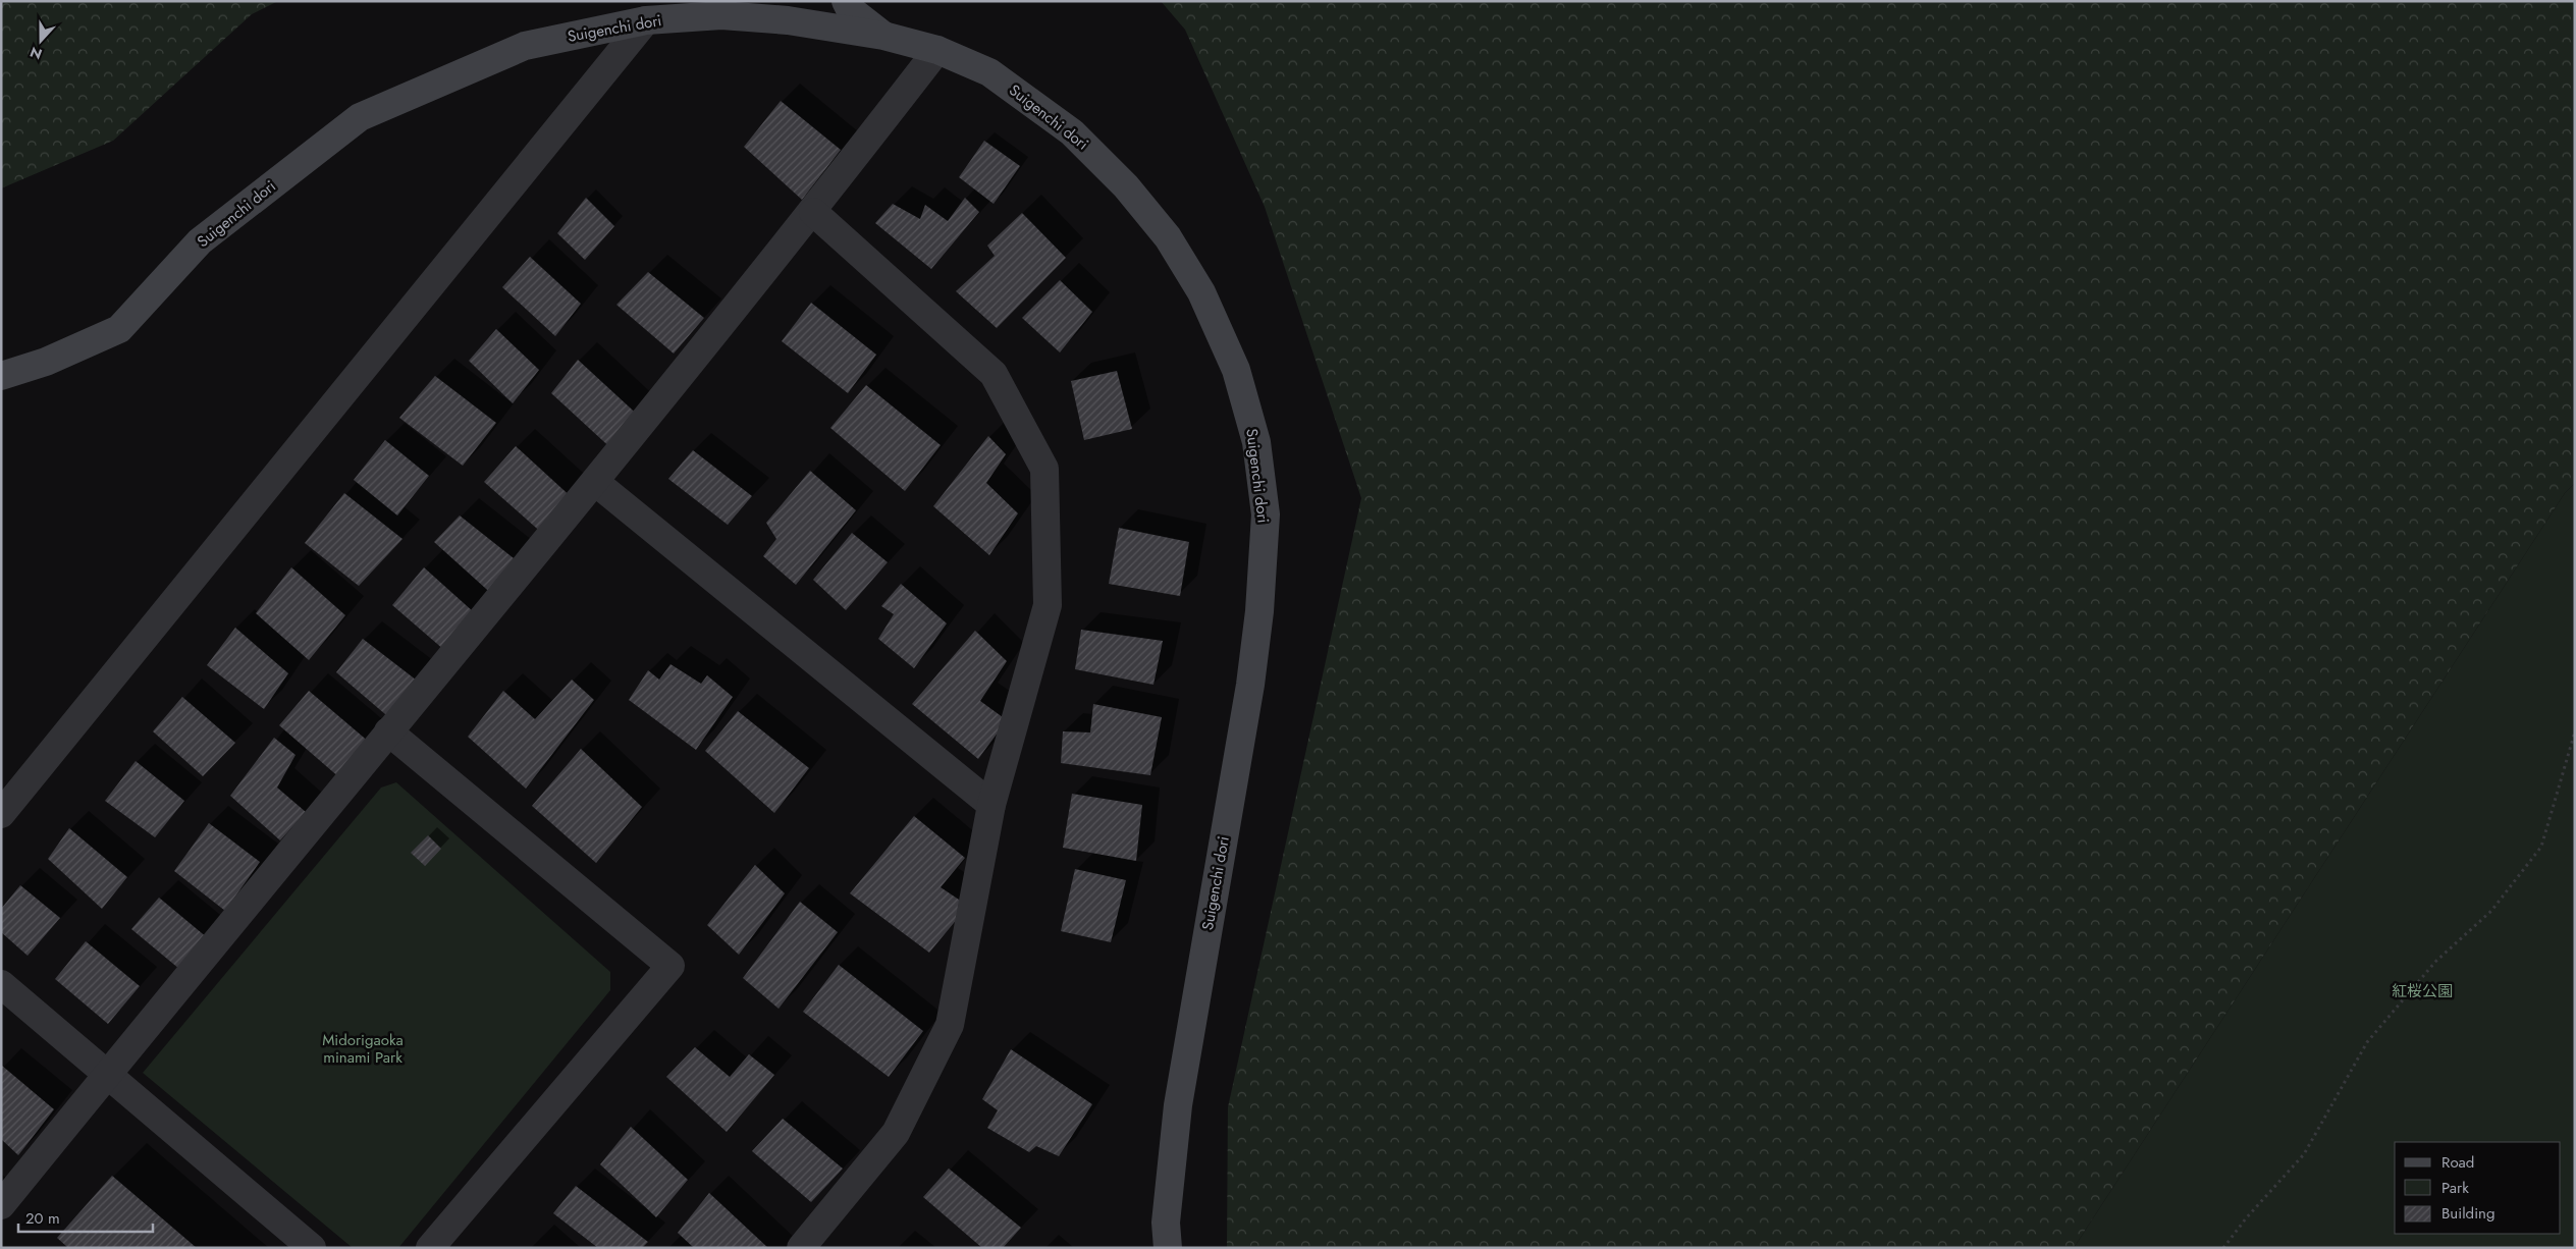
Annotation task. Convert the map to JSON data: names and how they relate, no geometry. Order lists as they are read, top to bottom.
{
  "streets": {
    "street": ["Suigenchi dori"]
  },
  "parks": ["紅桜公園", "Midorigaoka minami Park"],
  "legend": ["Road", "Park", "Building"],
  "scale_bar": "20 m",
  "north": "bottom"
}
